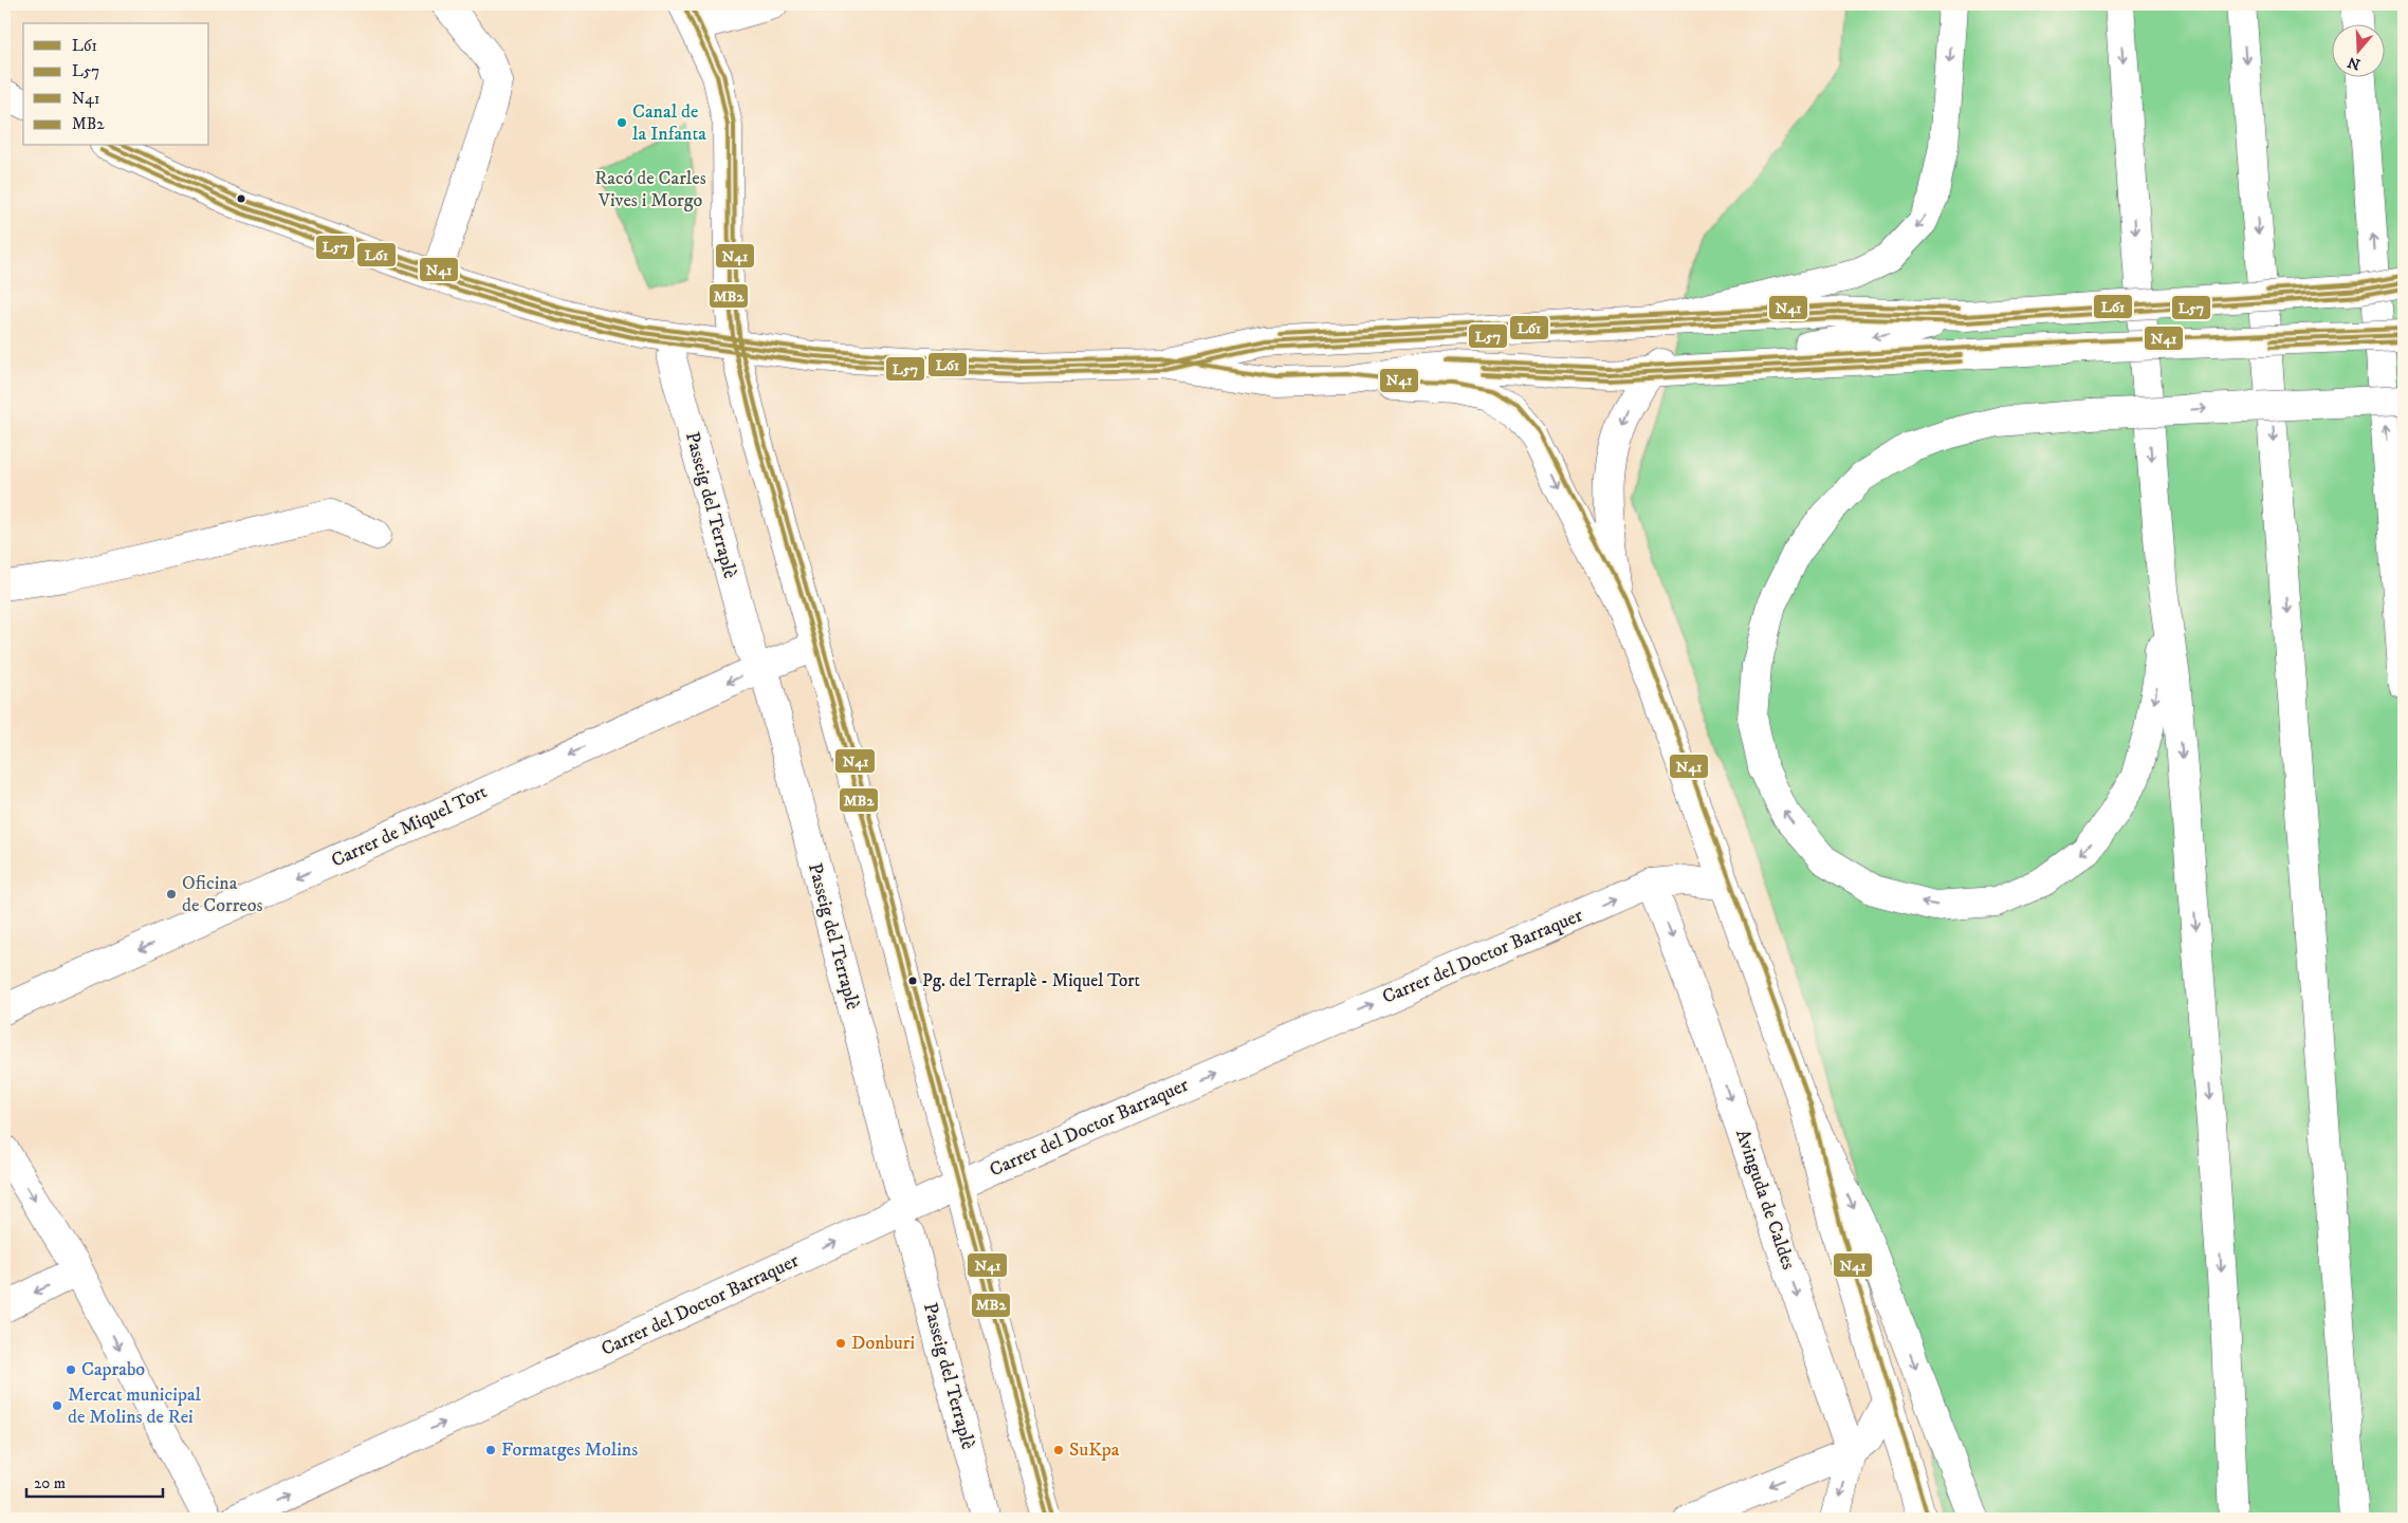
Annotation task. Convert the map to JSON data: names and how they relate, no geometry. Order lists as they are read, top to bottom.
{
  "streets": {
    "main road": [
      "Passeig del Terraplè",
      "Carrer de Miquel Tort",
      "Carrer del Doctor Barraquer",
      "Avinguda de Caldes"
    ]
  },
  "crossings": [
    ["Carrer del Doctor Barraquer", "Avinguda de Caldes"]
  ],
  "one_way": ["Carrer de Miquel Tort", "Carrer del Doctor Barraquer"],
  "parks": ["Racó de Carles Vives i Morgo"],
  "places": [
    "Canal de la Infanta",
    "Oficina de Correos",
    "Pg. del Terraplè - Miquel Tort",
    "Donburi",
    "Caprabo",
    "Mercat municipal de Molins de Rei",
    "Formatges Molins",
    "SuKpa"
  ],
  "lines": [
    "transit line N41",
    "transit line MB2",
    "transit line L61",
    "transit line L57"
  ],
  "legend": [
    "L61",
    "L57",
    "N41",
    "MB2"
  ],
  "scale_bar": "20 m",
  "north": "bottom"
}
